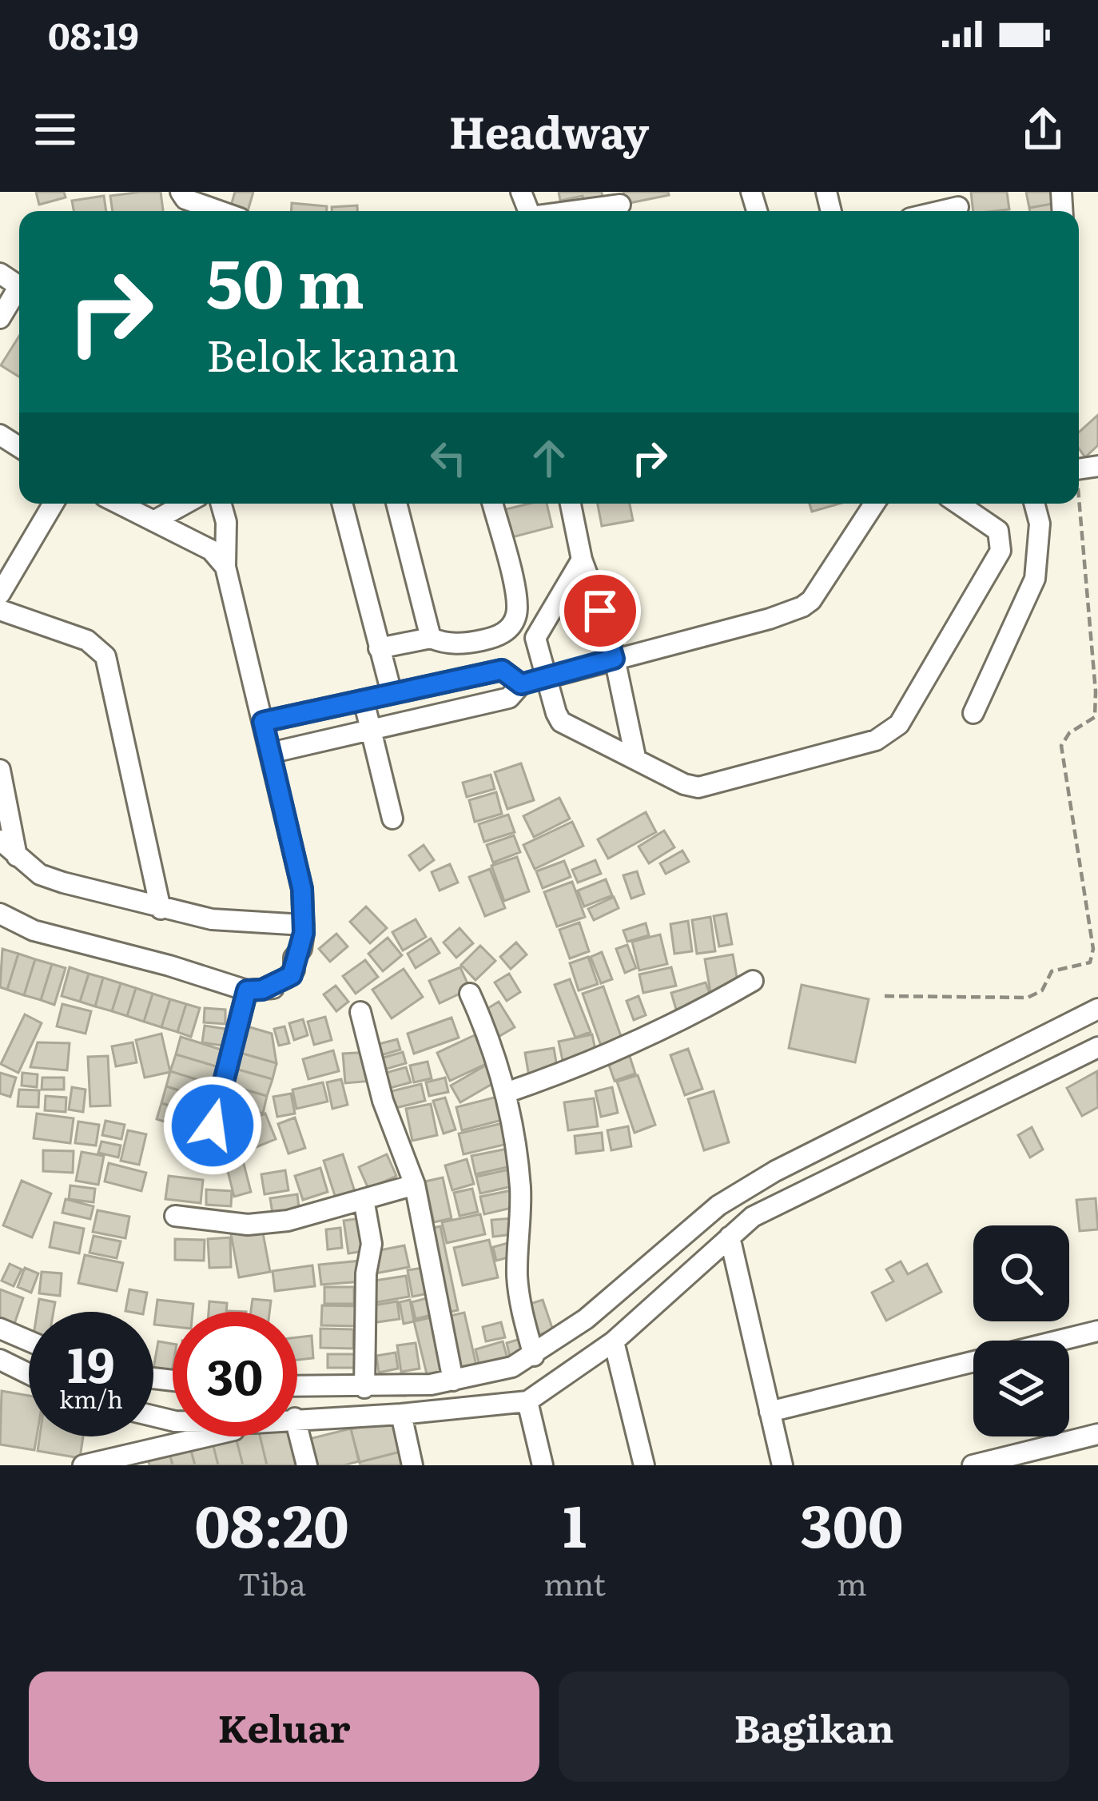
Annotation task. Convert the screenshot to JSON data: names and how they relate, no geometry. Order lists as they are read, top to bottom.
{
  "page": {
    "status": "08:19",
    "header": "Headway",
    "turn": ["50 m", "Belok kanan"],
    "speed": "19 km/h",
    "limit": "30",
    "eta": [
      "08:20",
      "Tiba",
      "1",
      "mnt",
      "300",
      "m"
    ],
    "buttons": ["Keluar", "Bagikan"]
  }
}
